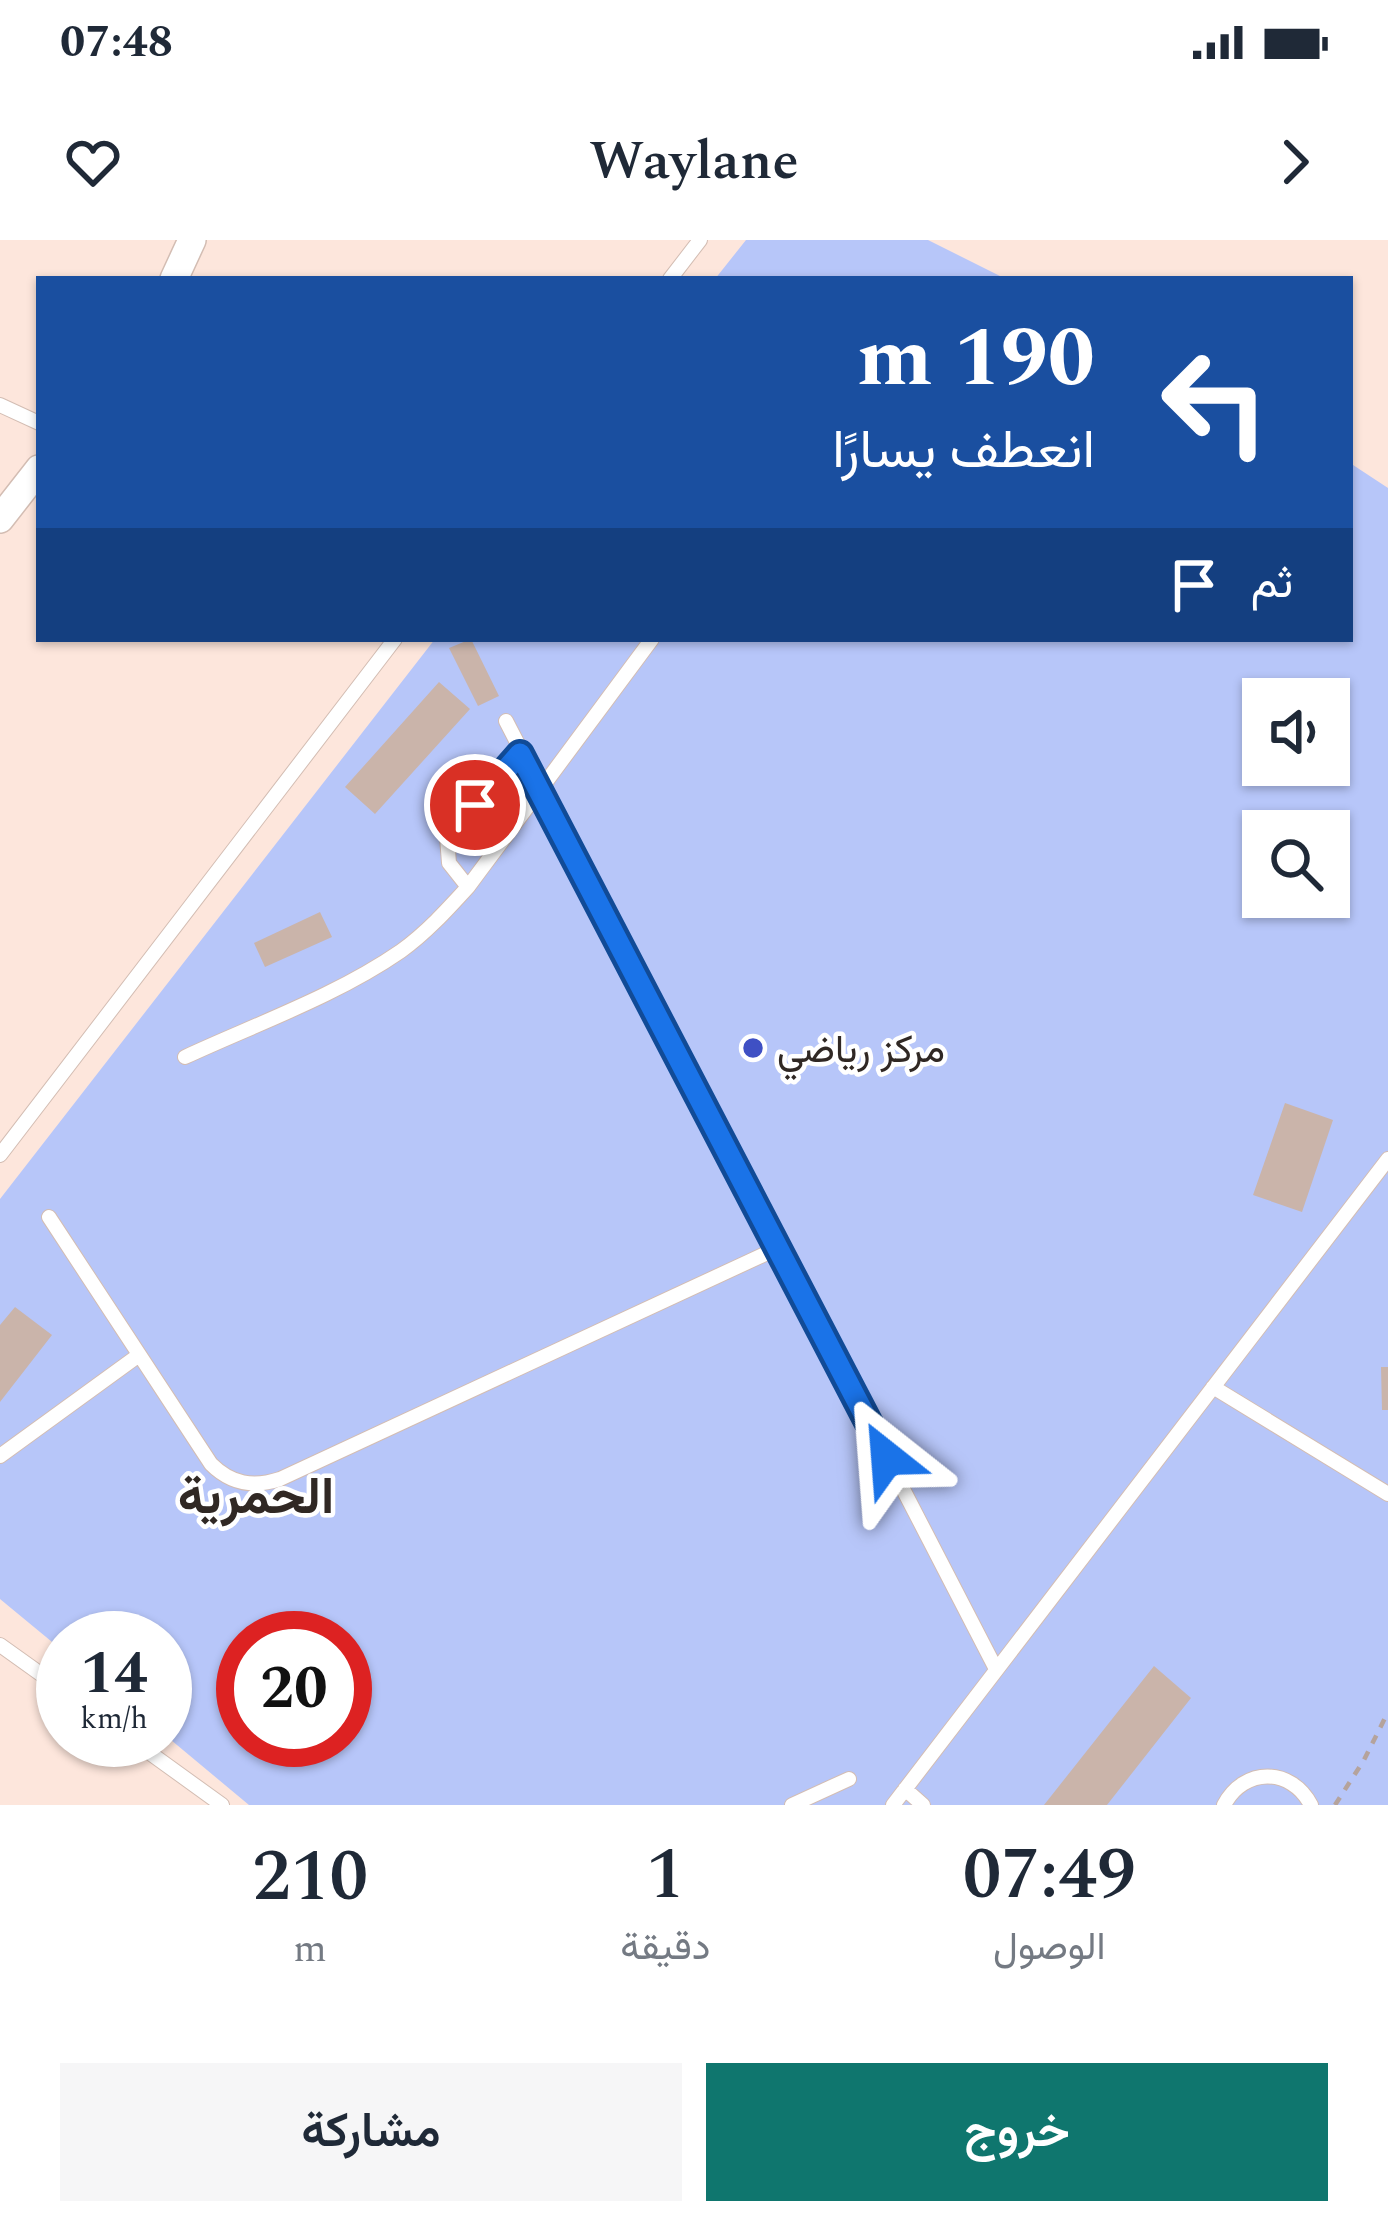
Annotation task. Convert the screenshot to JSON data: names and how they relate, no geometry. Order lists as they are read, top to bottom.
{
  "districts": ["الحمرية"],
  "places": ["مركز رياضي"],
  "page": {
    "status": "07:48",
    "header": "Waylane",
    "turn": ["190 m", "انعطف يسارًا"],
    "then": "ثم",
    "speed": "14 km/h",
    "limit": "20",
    "eta": [
      "07:49",
      "الوصول",
      "1",
      "دقيقة",
      "210",
      "m"
    ],
    "buttons": ["خروج", "مشاركة"]
  }
}
